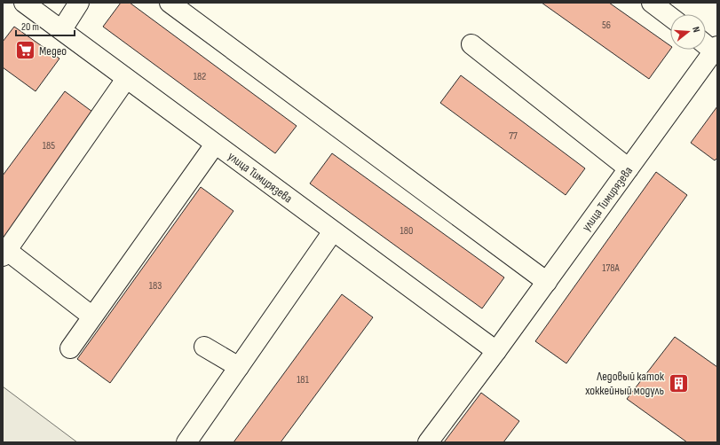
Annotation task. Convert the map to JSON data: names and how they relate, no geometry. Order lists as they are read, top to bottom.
{
  "streets": {
    "street": ["улица Тимирязева"]
  },
  "places": {
    "supermarket": ["Медео"],
    "building": ["Ледовый каток хоккейный модуль"]
  },
  "house_numbers": [
    "56",
    "182",
    "77",
    "185",
    "180",
    "178А",
    "183",
    "181"
  ],
  "scale_bar": "20 m",
  "north": "right"
}
